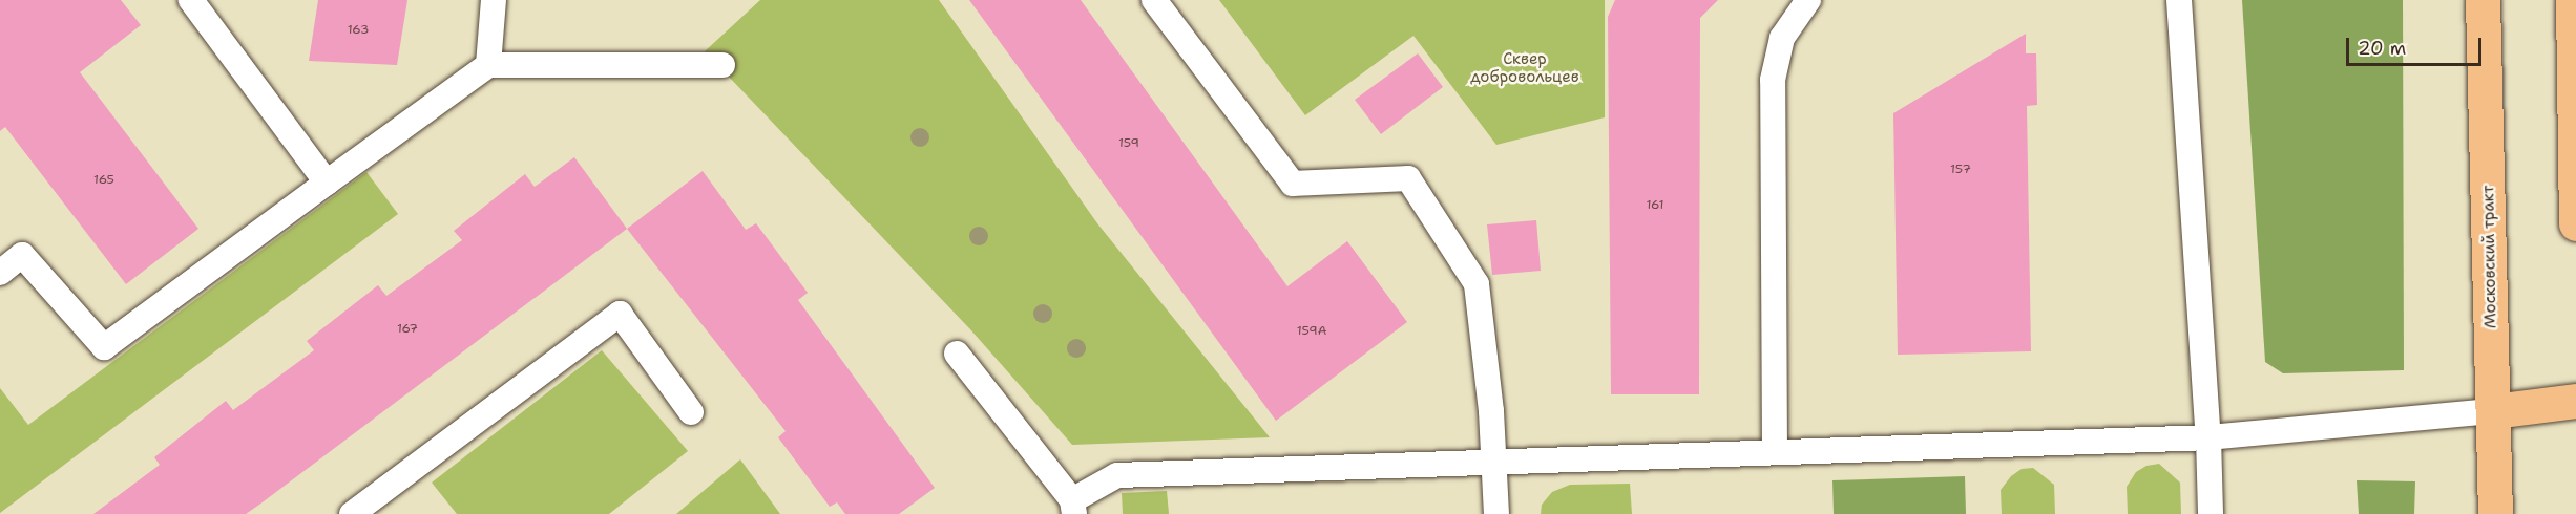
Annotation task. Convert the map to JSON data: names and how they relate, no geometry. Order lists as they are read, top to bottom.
{
  "streets": {
    "main road": ["Московский тракт"]
  },
  "parks": ["Сквер добровольцев"],
  "house_numbers": [
    "163",
    "159",
    "157",
    "165",
    "161",
    "167",
    "159А"
  ],
  "scale_bar": "20 m"
}
